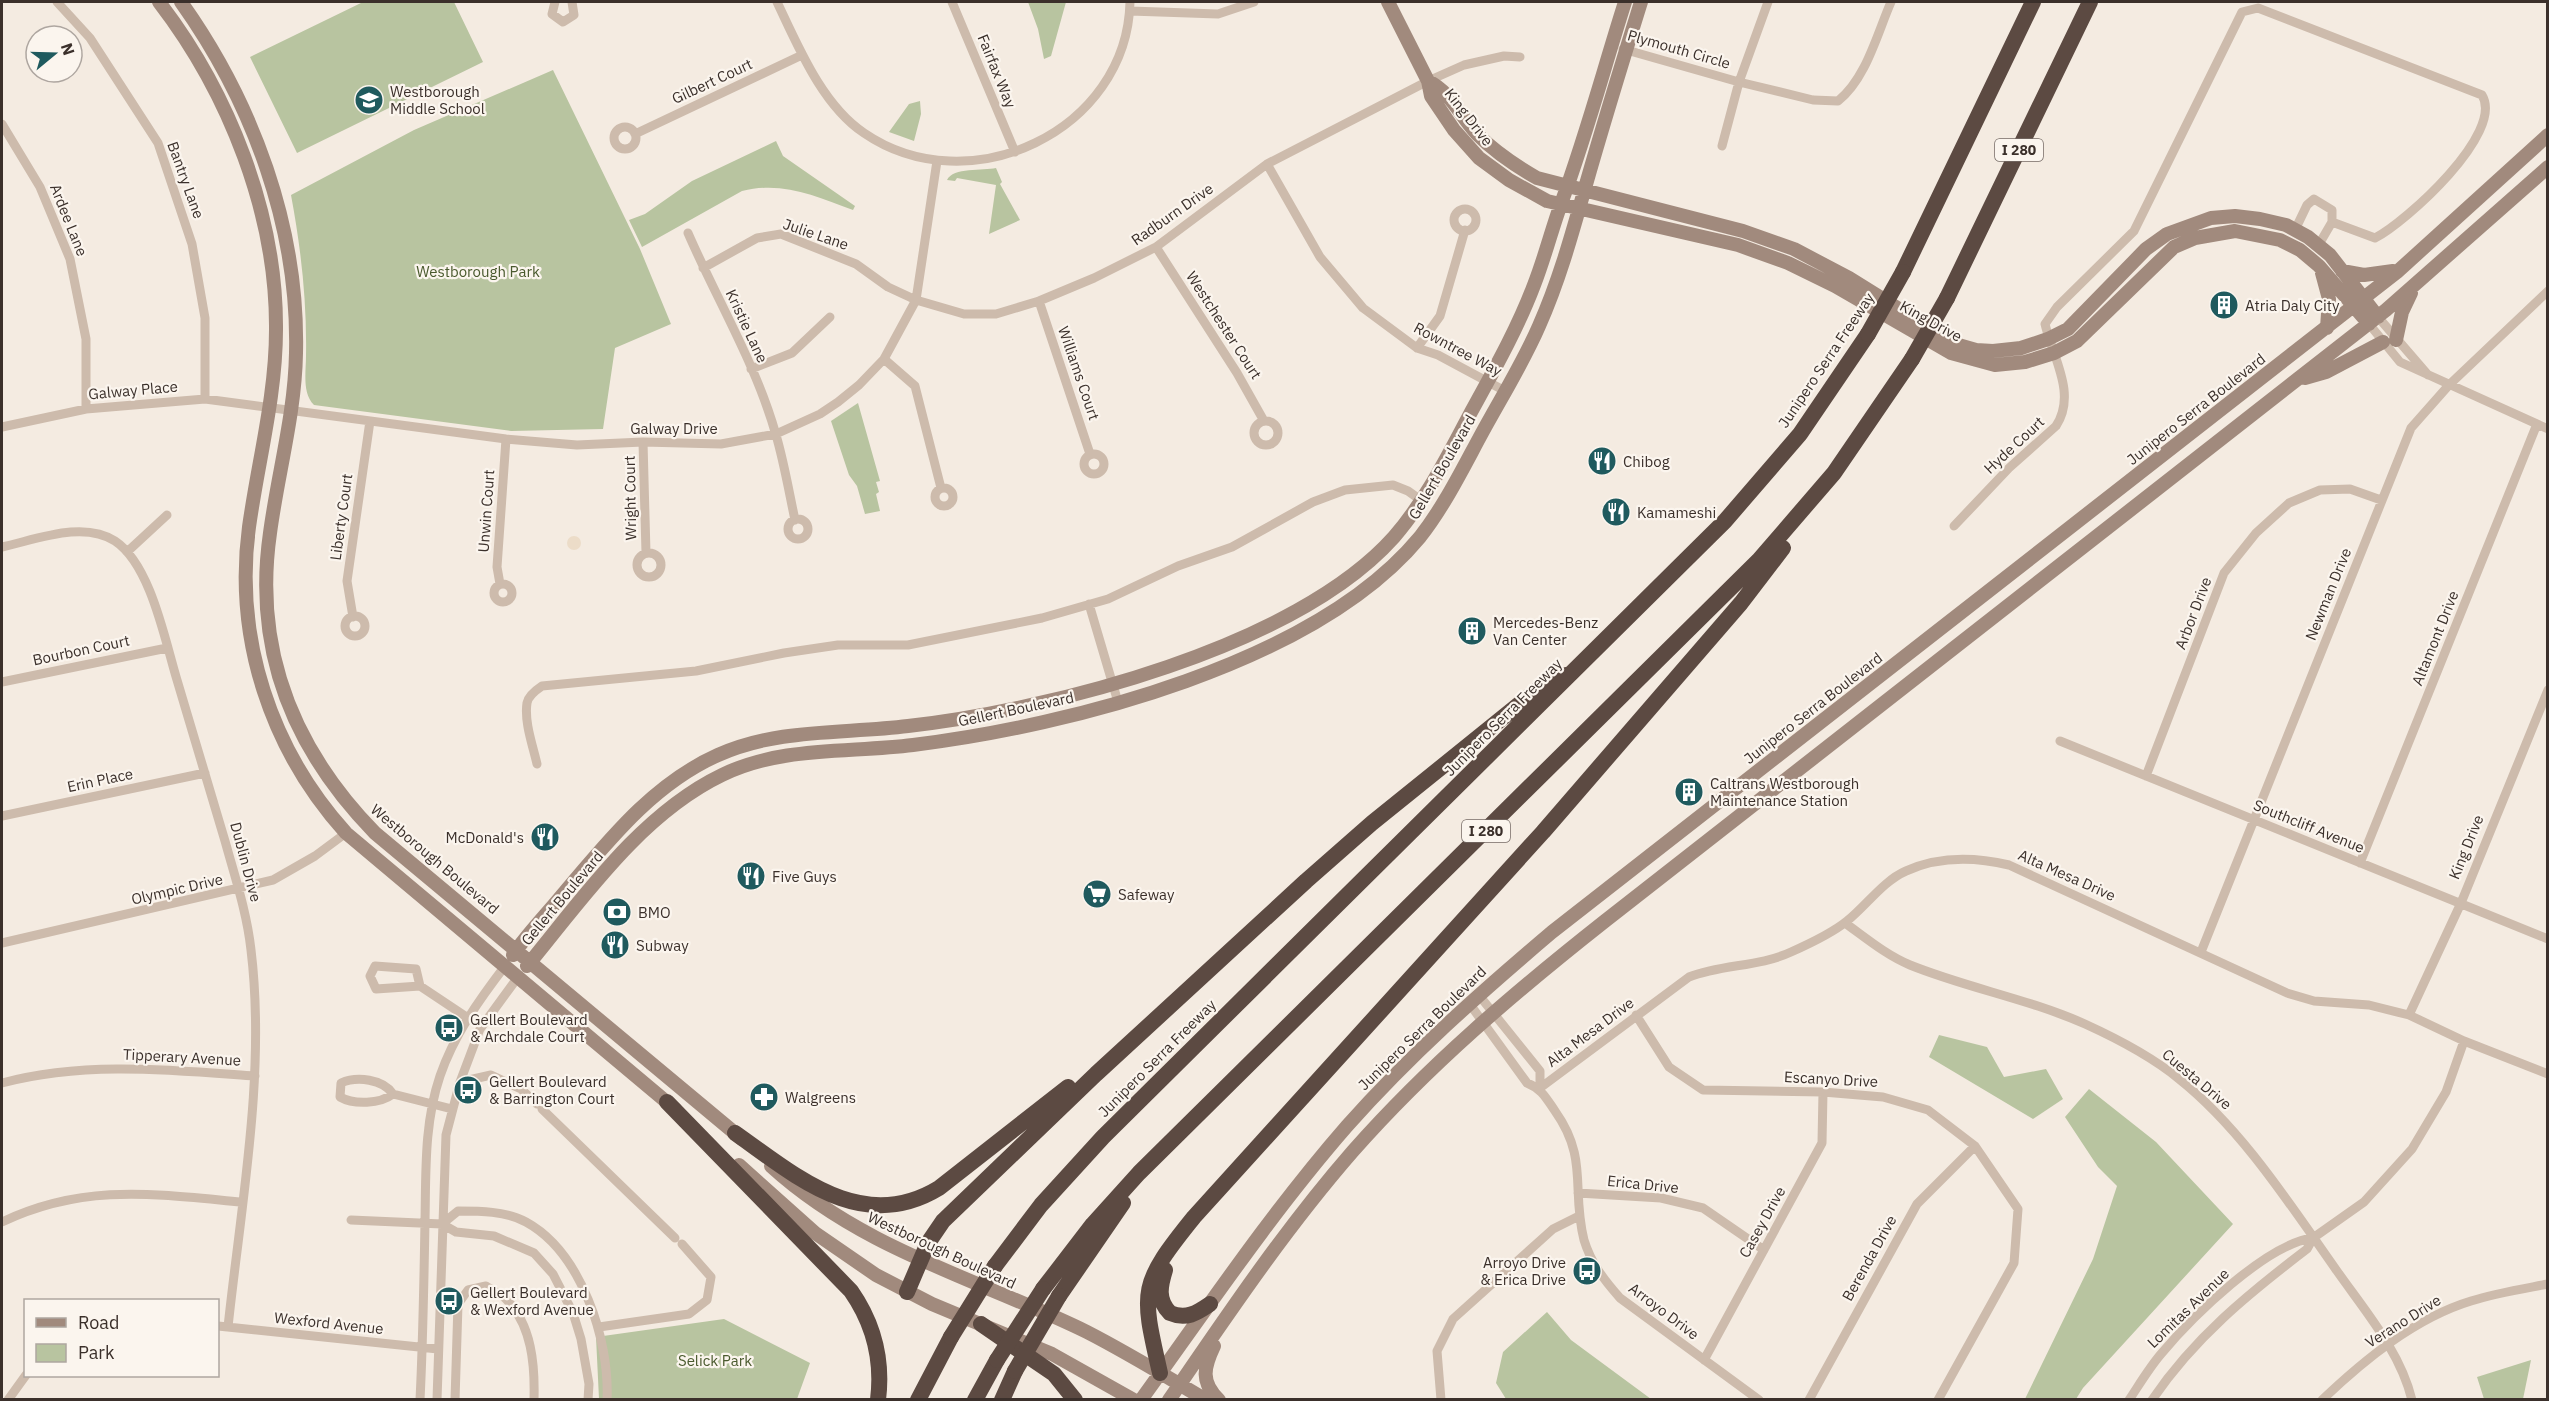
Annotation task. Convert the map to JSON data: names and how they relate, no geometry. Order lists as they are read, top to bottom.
{
  "streets": {
    "highway": ["I 280", "Junipero Serra Freeway"],
    "main road": [
      "King Drive",
      "Junipero Serra Boulevard",
      "Gellert Boulevard",
      "Westborough Boulevard"
    ],
    "street": [
      "Plymouth Circle",
      "Fairfax Way",
      "Gilbert Court",
      "Bantry Lane",
      "Radburn Drive",
      "Ardee Lane",
      "Julie Lane",
      "Westchester Court",
      "Kristie Lane",
      "Rowntree Way",
      "Williams Court",
      "Galway Place",
      "Galway Drive",
      "Hyde Court",
      "Wright Court",
      "Unwin Court",
      "Liberty Court",
      "Newman Drive",
      "Arbor Drive",
      "Altamont Drive",
      "Bourbon Court",
      "Erin Place",
      "Southcliff Avenue",
      "Dublin Drive",
      "Alta Mesa Drive",
      "Olympic Drive",
      "Tipperary Avenue",
      "Escanyo Drive",
      "Cuesta Drive",
      "Erica Drive",
      "Casey Drive",
      "Berenda Drive",
      "Lomitas Avenue",
      "Arroyo Drive",
      "Verano Drive",
      "Wexford Avenue"
    ]
  },
  "crossings": [
    ["Plymouth Circle", "Gellert Boulevard"],
    ["King Drive", "Radburn Drive"],
    ["King Drive", "Junipero Serra Boulevard"],
    ["King Drive", "Hyde Court"],
    ["King Drive", "Gellert Boulevard"],
    ["King Drive", "Newman Drive"],
    ["King Drive", "Altamont Drive"],
    ["King Drive", "Southcliff Avenue"],
    ["King Drive", "Alta Mesa Drive"],
    ["Bantry Lane", "Galway Place"],
    ["Radburn Drive", "Julie Lane"],
    ["Radburn Drive", "Westchester Court"],
    ["Radburn Drive", "Rowntree Way"],
    ["Radburn Drive", "Williams Court"],
    ["Radburn Drive", "Galway Drive"],
    ["Ardee Lane", "Galway Place"],
    ["Julie Lane", "Kristie Lane"],
    ["Julie Lane", "Galway Drive"],
    ["Kristie Lane", "Galway Drive"],
    ["Rowntree Way", "Gellert Boulevard"],
    ["Galway Place", "Galway Drive"],
    ["Junipero Serra Boulevard", "Westborough Boulevard"],
    ["Junipero Serra Boulevard", "Arroyo Drive"],
    ["Galway Drive", "Wright Court"],
    ["Galway Drive", "Unwin Court"],
    ["Galway Drive", "Liberty Court"],
    ["Galway Drive", "Westborough Boulevard"],
    ["Gellert Boulevard", "Westborough Boulevard"],
    ["Gellert Boulevard", "Wexford Avenue"],
    ["Newman Drive", "Arbor Drive"],
    ["Newman Drive", "Southcliff Avenue"],
    ["Newman Drive", "Alta Mesa Drive"],
    ["Arbor Drive", "Southcliff Avenue"],
    ["Altamont Drive", "Southcliff Avenue"],
    ["Bourbon Court", "Dublin Drive"],
    ["Erin Place", "Dublin Drive"],
    ["Dublin Drive", "Olympic Drive"],
    ["Dublin Drive", "Tipperary Avenue"],
    ["Dublin Drive", "Wexford Avenue"],
    ["Alta Mesa Drive", "Escanyo Drive"],
    ["Alta Mesa Drive", "Cuesta Drive"],
    ["Alta Mesa Drive", "Lomitas Avenue"],
    ["Alta Mesa Drive", "Arroyo Drive"],
    ["Escanyo Drive", "Casey Drive"],
    ["Escanyo Drive", "Berenda Drive"],
    ["Cuesta Drive", "Lomitas Avenue"],
    ["Cuesta Drive", "Verano Drive"],
    ["Erica Drive", "Casey Drive"],
    ["Erica Drive", "Arroyo Drive"],
    ["Casey Drive", "Arroyo Drive"]
  ],
  "parks": ["Westborough Park", "Selick Park"],
  "places": {
    "school or university": ["Westborough Middle School"],
    "building": ["Atria Daly City", "Mercedes-Benz Van Center", "Caltrans Westborough Maintenance Station"],
    "restaurant": [
      "Chibog",
      "Kamameshi",
      "McDonald's",
      "Five Guys",
      "Subway"
    ],
    "supermarket": ["Safeway"],
    "bank": ["BMO"],
    "bus stop": [
      "Gellert Boulevard & Archdale Court",
      "Gellert Boulevard & Barrington Court",
      "Arroyo Drive & Erica Drive",
      "Gellert Boulevard & Wexford Avenue"
    ],
    "pharmacy": ["Walgreens"]
  },
  "legend": ["Road", "Park"],
  "north": "right"
}
